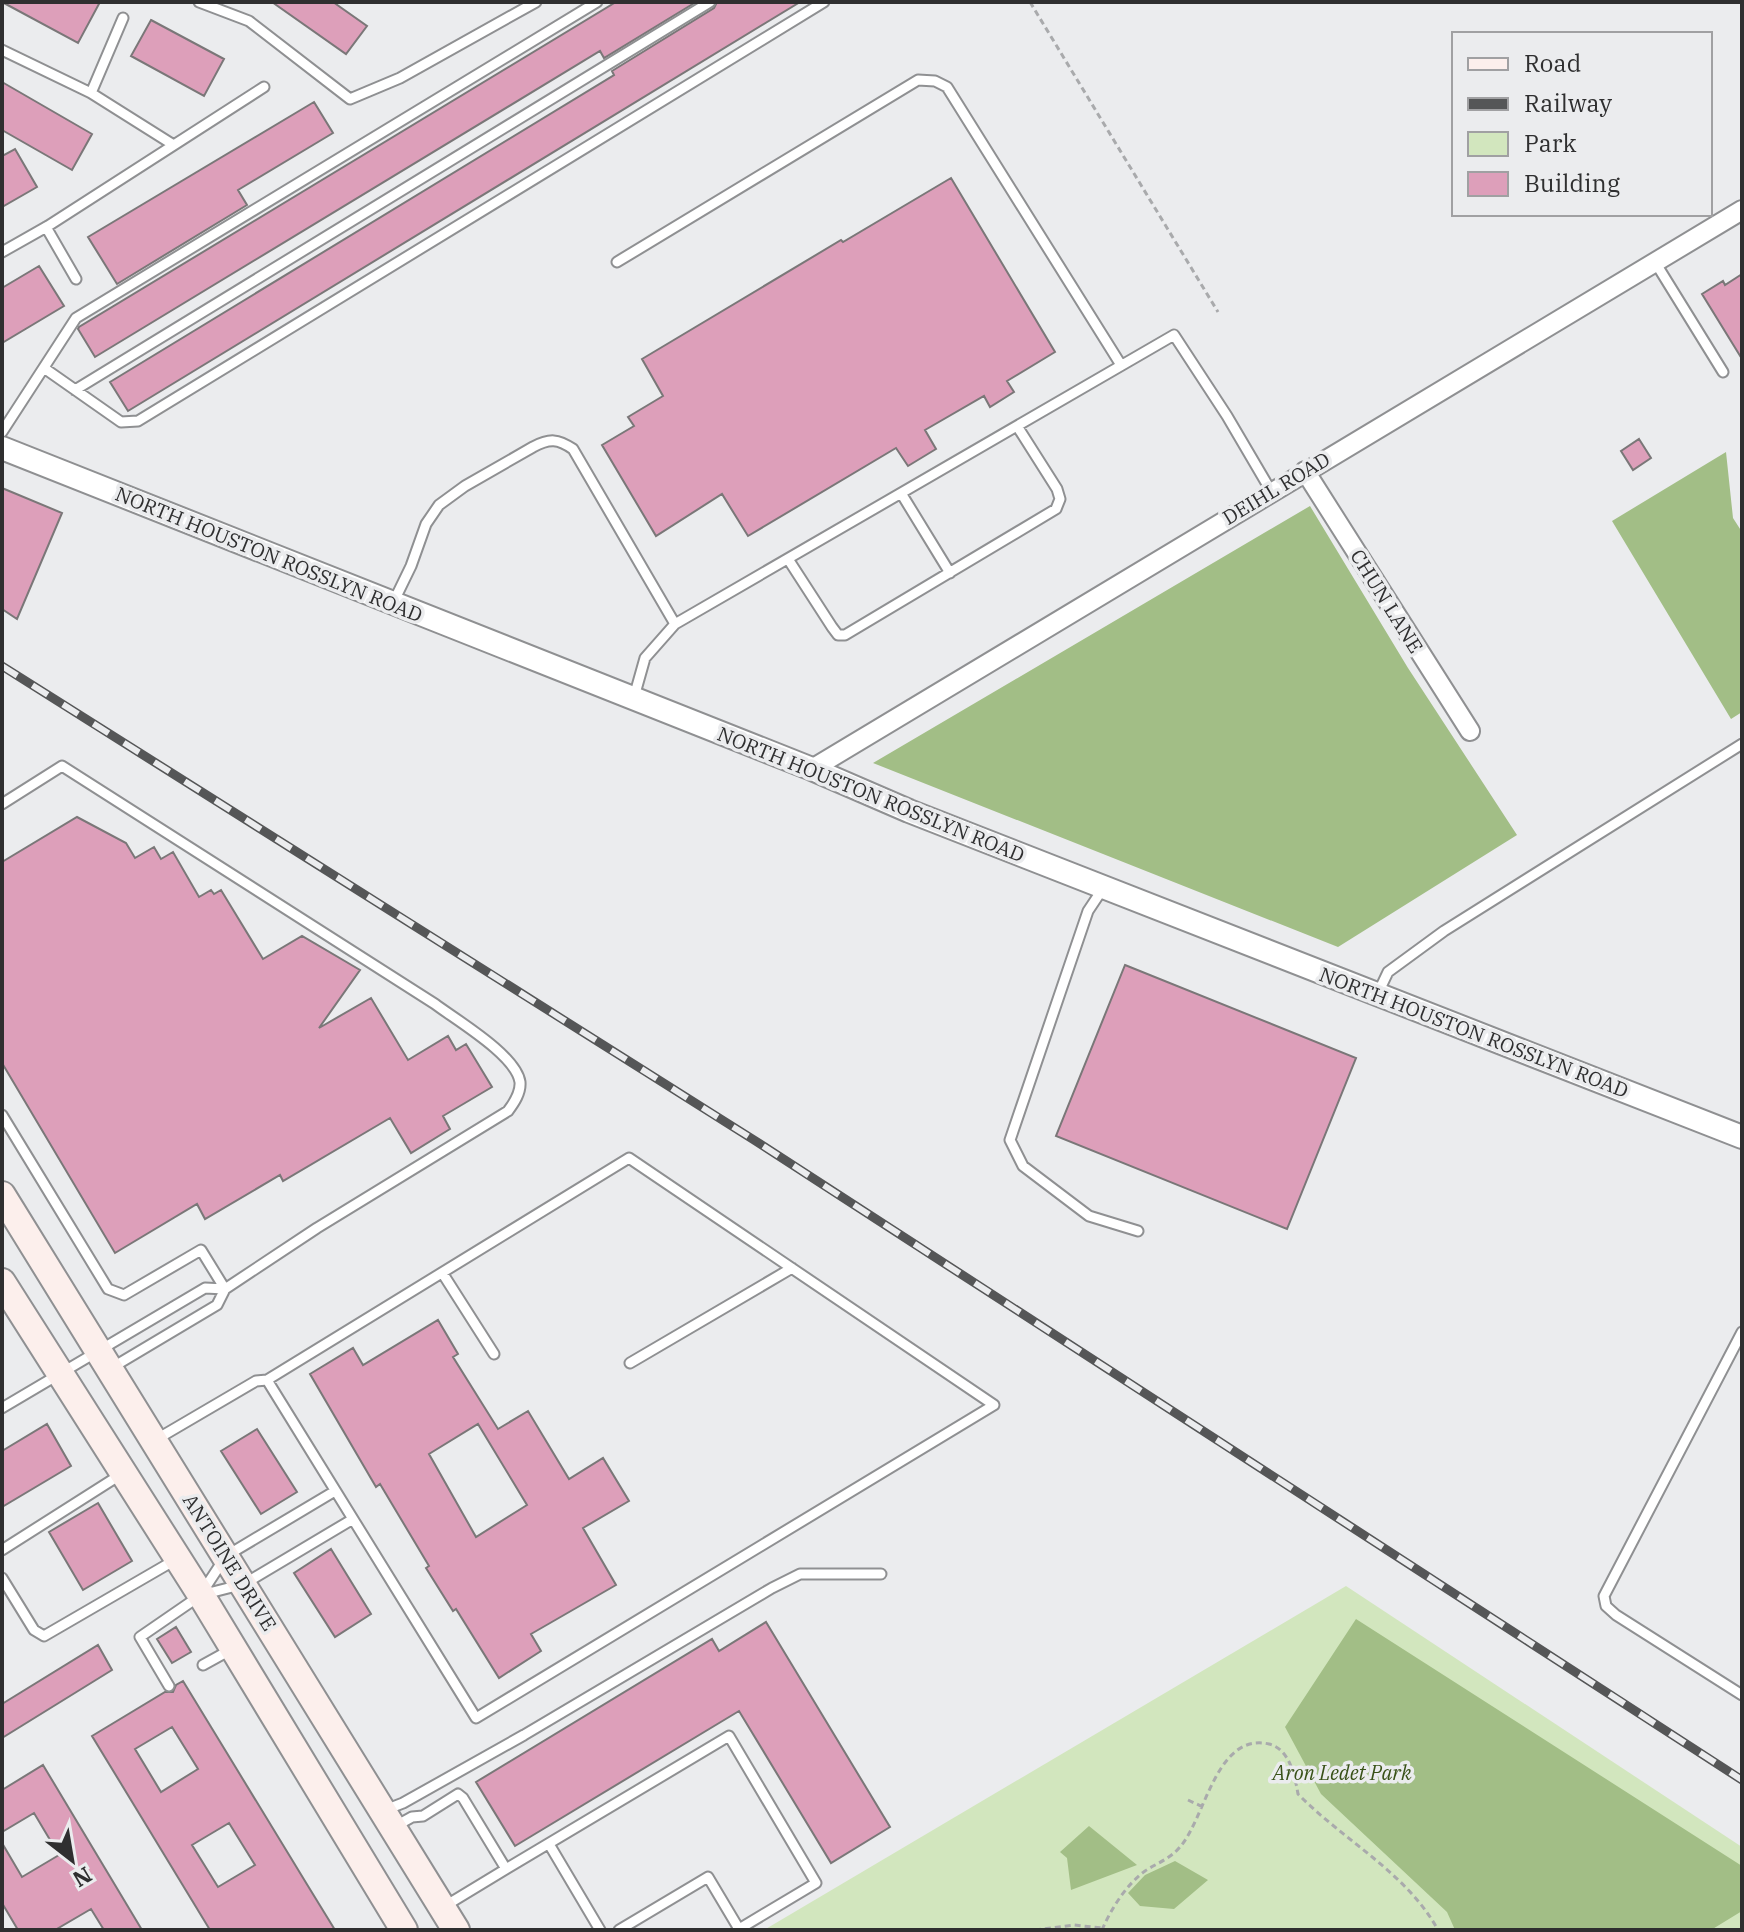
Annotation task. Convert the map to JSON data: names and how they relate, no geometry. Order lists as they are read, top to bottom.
{
  "streets": {
    "main road": ["ANTOINE DRIVE"],
    "street": ["DEIHL ROAD", "NORTH HOUSTON ROSSLYN ROAD", "CHUN LANE"]
  },
  "crossings": [
    ["DEIHL ROAD", "NORTH HOUSTON ROSSLYN ROAD"],
    ["DEIHL ROAD", "CHUN LANE"]
  ],
  "parks": ["Aron Ledet Park"],
  "legend": [
    "Road",
    "Railway",
    "Park",
    "Building"
  ],
  "north": "bottom right"
}
